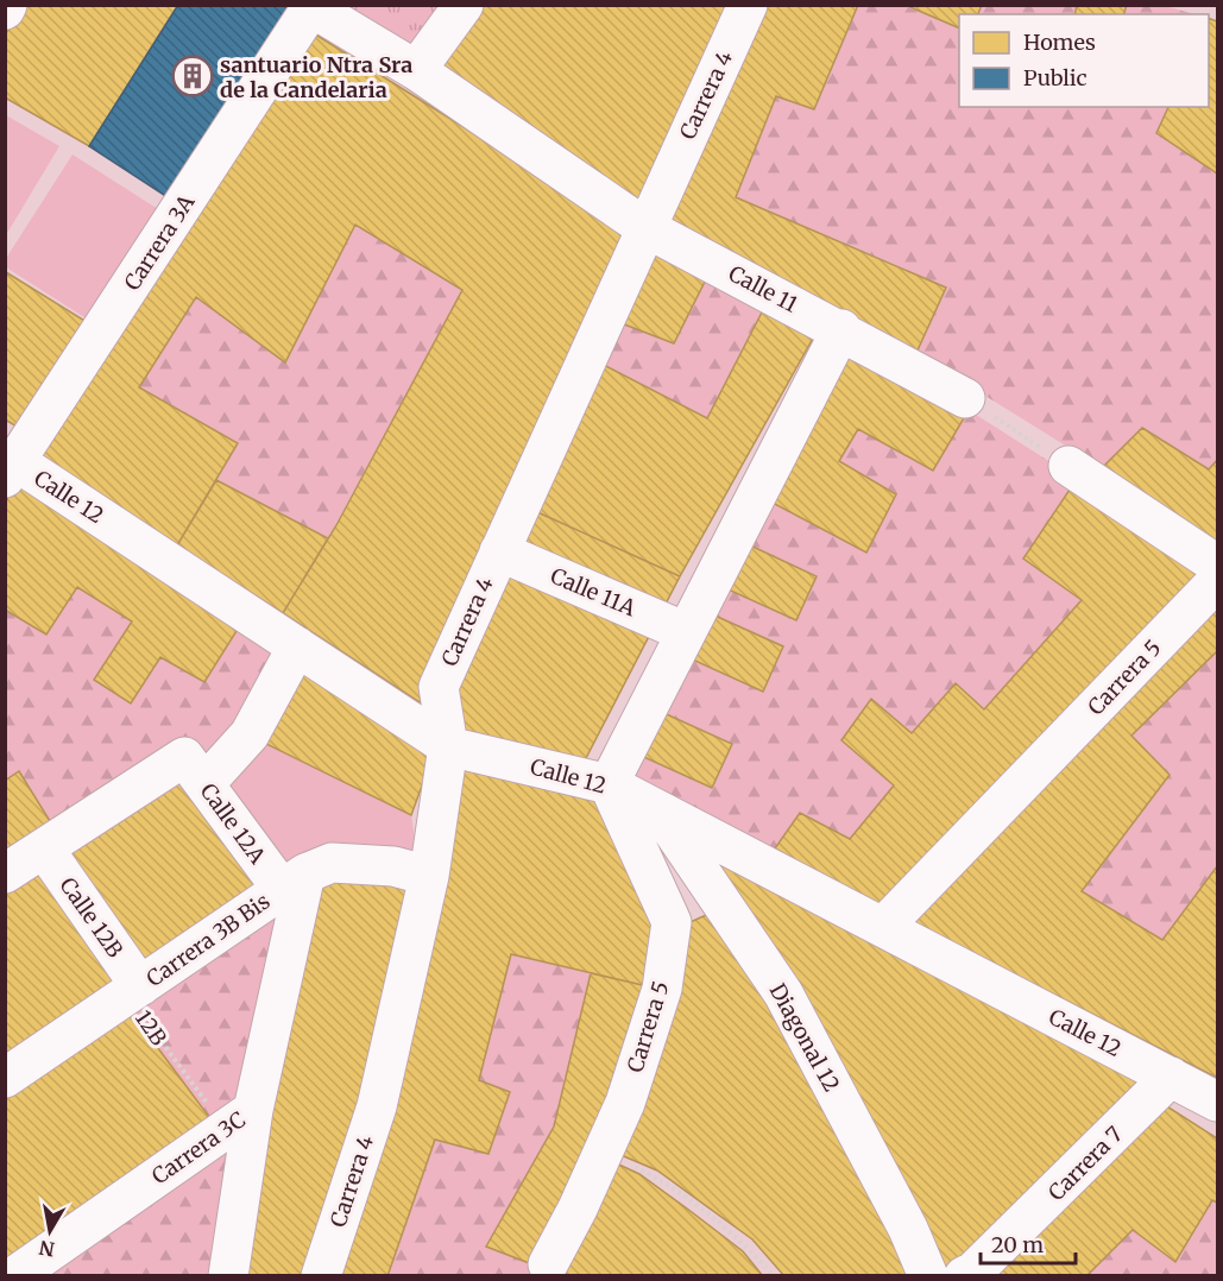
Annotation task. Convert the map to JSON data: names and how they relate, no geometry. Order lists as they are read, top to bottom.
{
  "streets": {
    "street": [
      "Carrera 4",
      "Carrera 3A",
      "Calle 11",
      "Calle 12",
      "Calle 11A",
      "Carrera 5",
      "Calle 12A",
      "Calle 12B",
      "Carrera 3B Bis",
      "Diagonal 12",
      "Carrera 3C",
      "Carrera 7"
    ],
    "path": ["12B"]
  },
  "crossings": [
    ["Carrera 4", "Calle 11"],
    ["Carrera 4", "Calle 12"],
    ["Carrera 4", "Calle 11A"],
    ["Carrera 4", "Carrera 3B Bis"],
    ["Carrera 3A", "Calle 11"],
    ["Carrera 3A", "Calle 12"],
    ["Calle 12", "Carrera 5"],
    ["Calle 12", "Diagonal 12"],
    ["Calle 12", "Carrera 7"],
    ["Calle 12A", "Carrera 3B Bis"],
    ["Calle 12A", "Carrera 3C"],
    ["Calle 12B", "Carrera 3B Bis"],
    ["Calle 12B", "12B"],
    ["Carrera 3B Bis", "12B"],
    ["Carrera 3B Bis", "Carrera 3C"],
    ["12B", "Carrera 3C"]
  ],
  "places": {
    "building": ["santuario Ntra Sra de la Candelaria"]
  },
  "legend": ["Homes", "Public"],
  "scale_bar": "20 m",
  "north": "bottom"
}
